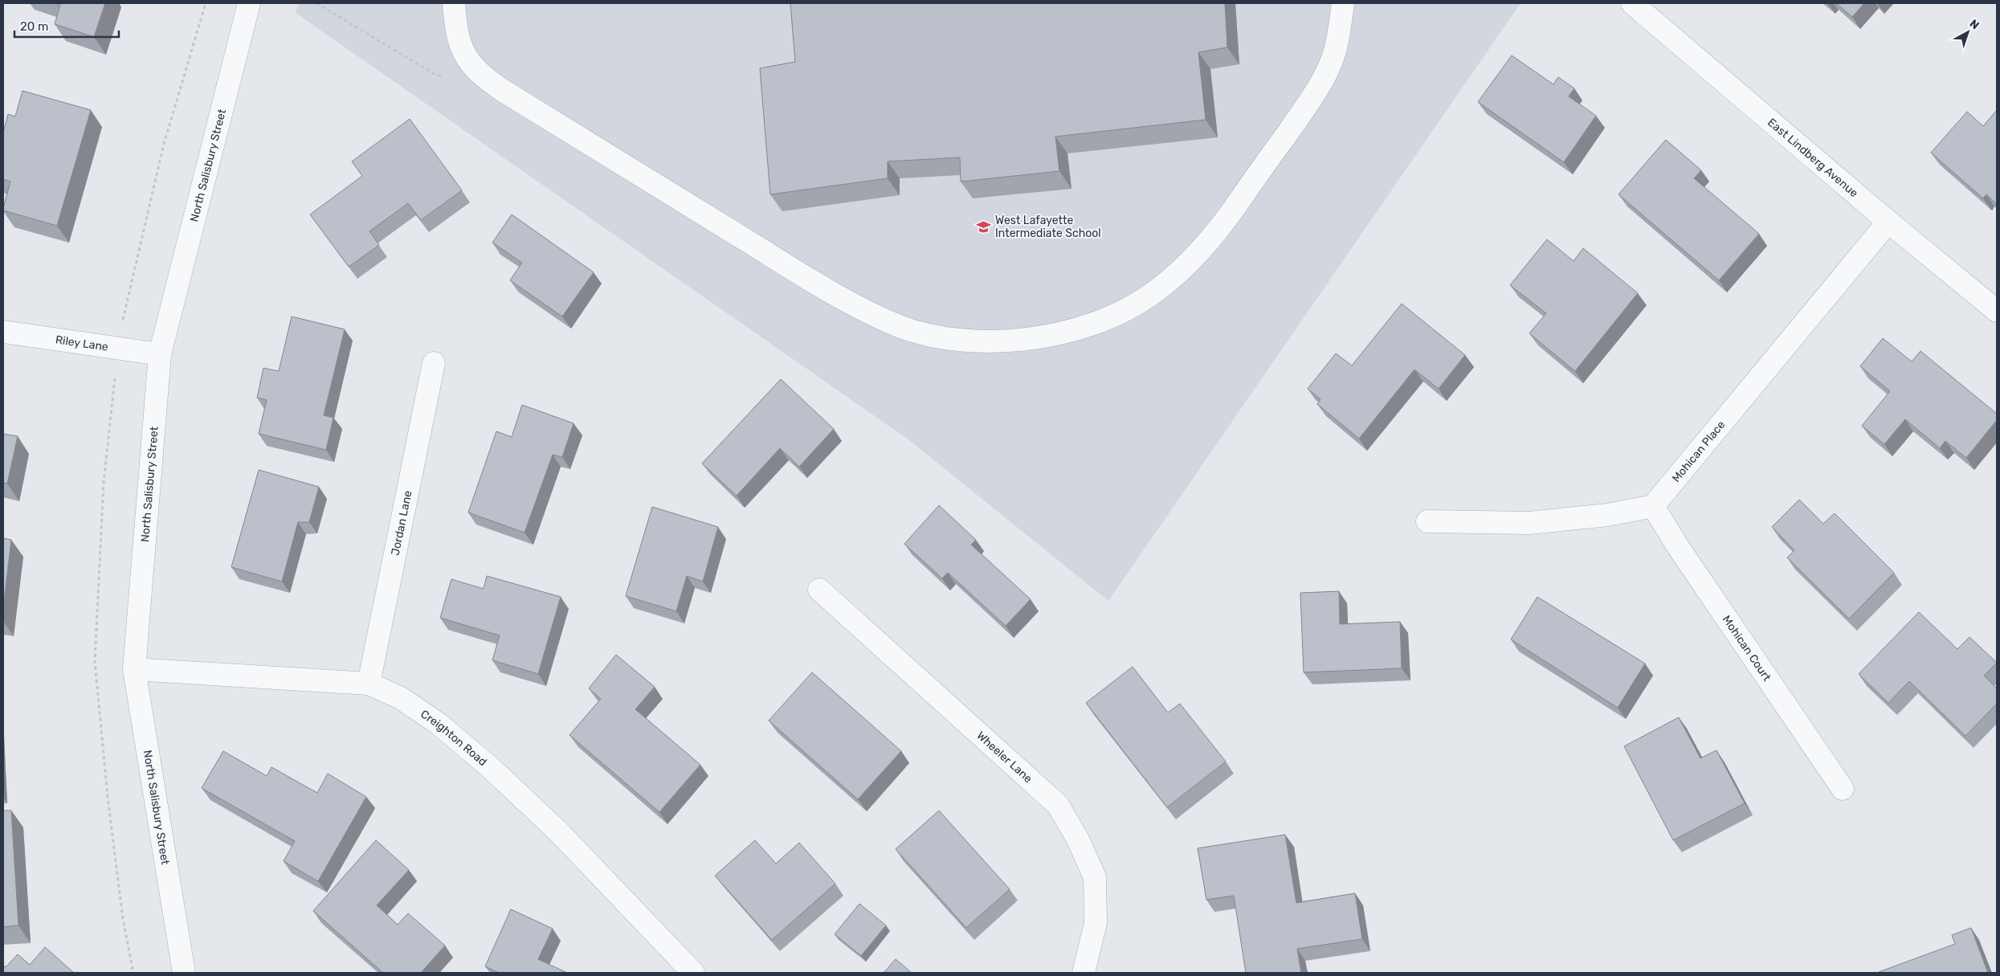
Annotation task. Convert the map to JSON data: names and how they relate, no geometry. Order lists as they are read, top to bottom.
{
  "streets": {
    "street": [
      "East Lindberg Avenue",
      "North Salisbury Street",
      "Riley Lane",
      "Mohican Place",
      "Jordan Lane",
      "Mohican Court",
      "Creighton Road",
      "Wheeler Lane"
    ]
  },
  "crossings": [
    ["East Lindberg Avenue", "Mohican Place"],
    ["North Salisbury Street", "Riley Lane"],
    ["North Salisbury Street", "Creighton Road"],
    ["Mohican Place", "Mohican Court"],
    ["Jordan Lane", "Creighton Road"]
  ],
  "places": {
    "school or university": ["West Lafayette Intermediate School"]
  },
  "scale_bar": "20 m",
  "north": "top right"
}
